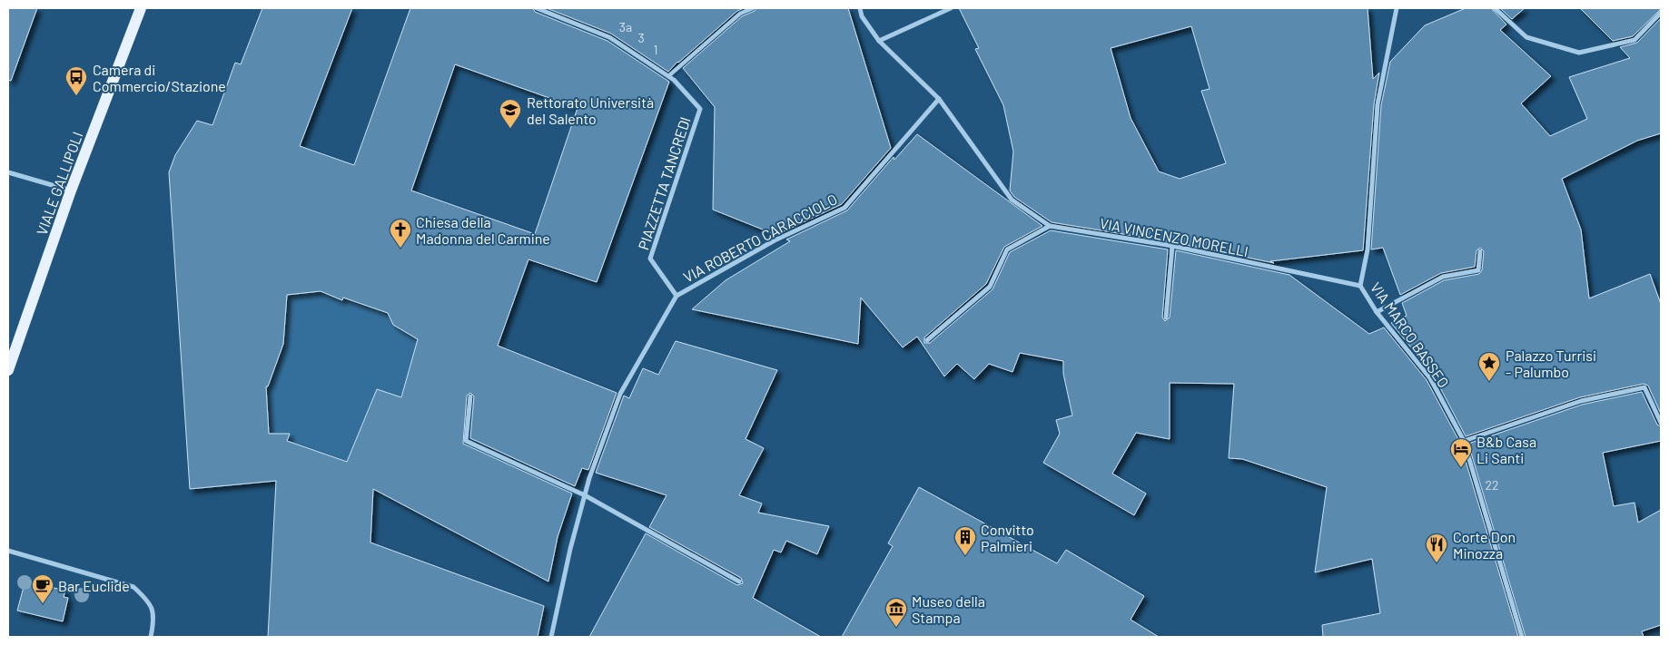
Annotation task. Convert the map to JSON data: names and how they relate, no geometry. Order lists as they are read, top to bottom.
{
  "streets": {
    "main road": ["VIALE GALLIPOLI"],
    "street": [
      "PIAZZETTA TANCREDI",
      "VIA VINCENZO MORELLI",
      "VIA ROBERTO CARACCIOLO",
      "VIA MARCO BASSEO"
    ]
  },
  "crossings": [
    ["PIAZZETTA TANCREDI", "VIA ROBERTO CARACCIOLO"],
    ["VIA VINCENZO MORELLI", "VIA ROBERTO CARACCIOLO"],
    ["VIA VINCENZO MORELLI", "VIA MARCO BASSEO"]
  ],
  "places": {
    "bus stop": ["Camera di Commercio/Stazione"],
    "school or university": ["Rettorato Università del Salento"],
    "church": ["Chiesa della Madonna del Carmine"],
    "place": ["Palazzo Turrisi - Palumbo"],
    "hotel": ["B&b Casa Li Santi"],
    "building": ["Convitto Palmieri"],
    "restaurant": ["Corte Don Minozza"],
    "cafe": ["Bar Euclide"],
    "museum": ["Museo della Stampa"]
  },
  "house_numbers": [
    "3a",
    "3",
    "1",
    "22"
  ]
}
